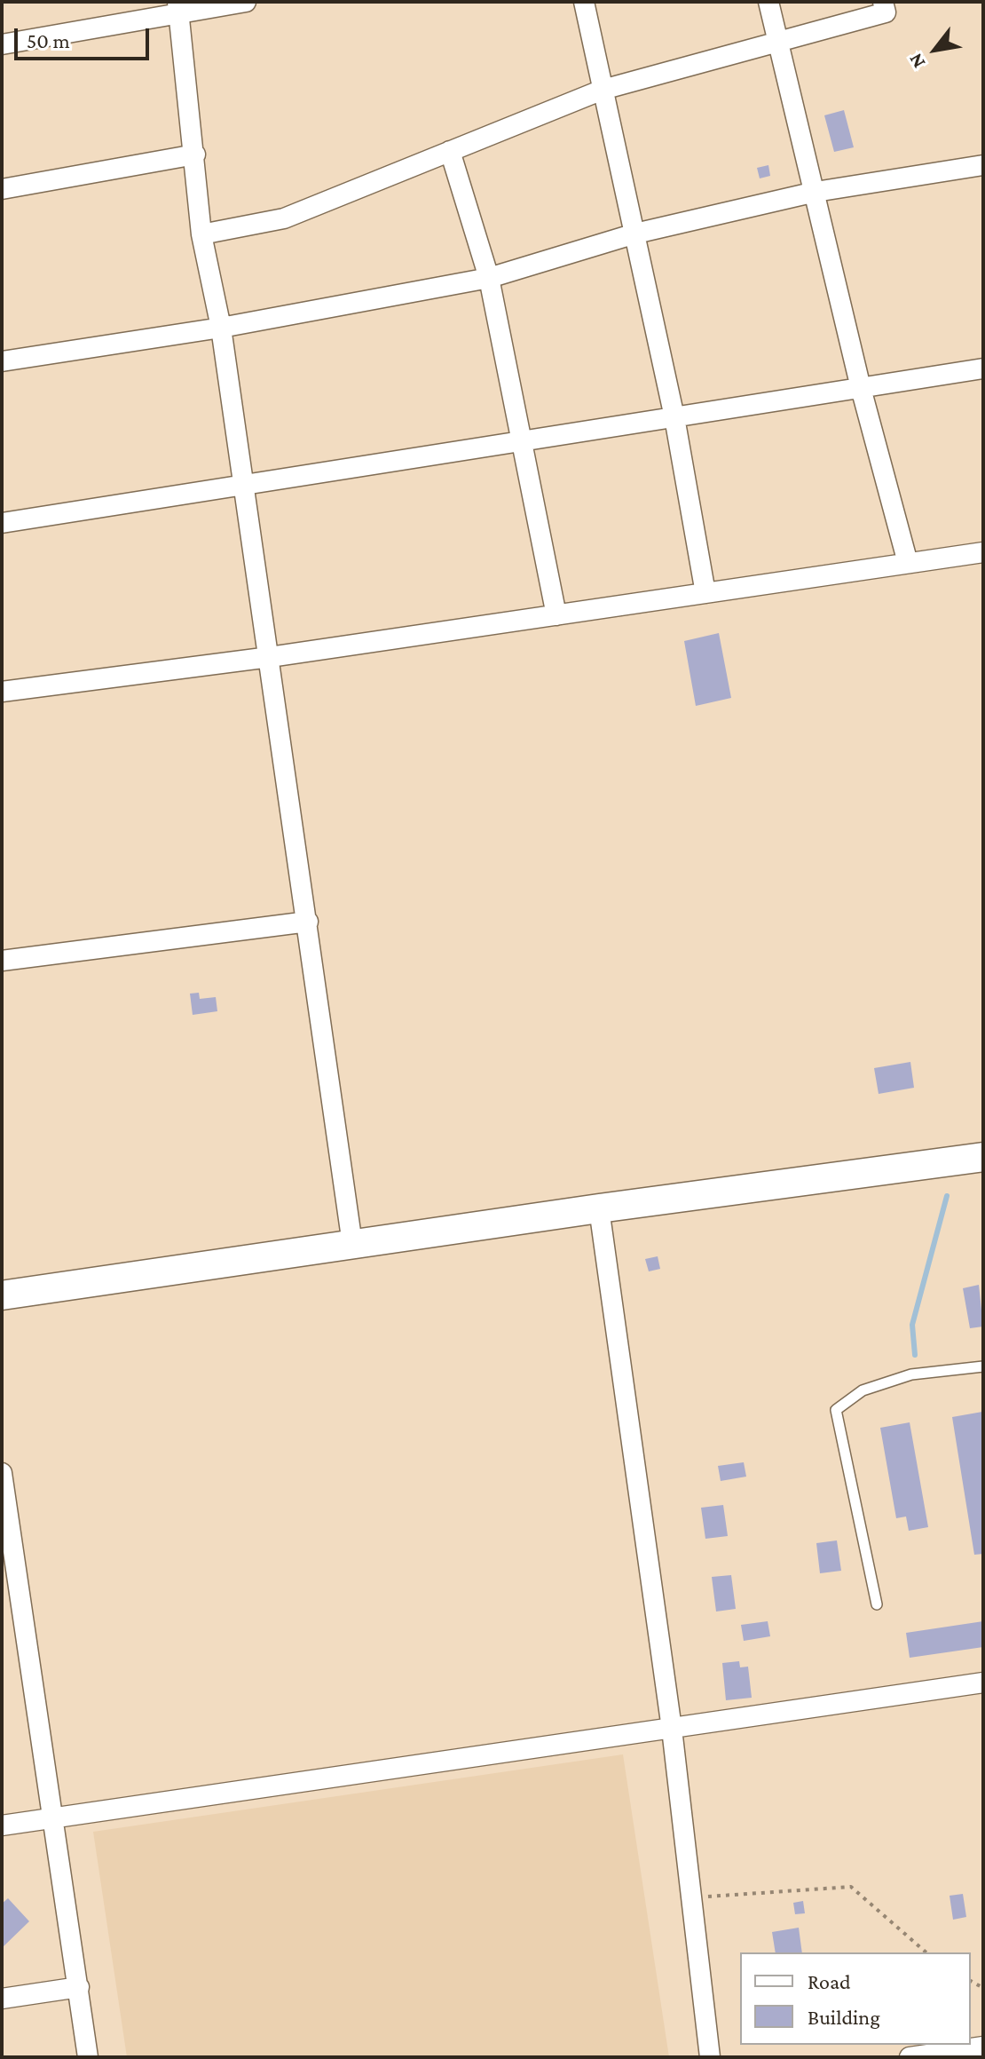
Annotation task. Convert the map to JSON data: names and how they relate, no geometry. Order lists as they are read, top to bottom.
{
  "legend": ["Road", "Building"],
  "scale_bar": "50 m",
  "north": "bottom left"
}
